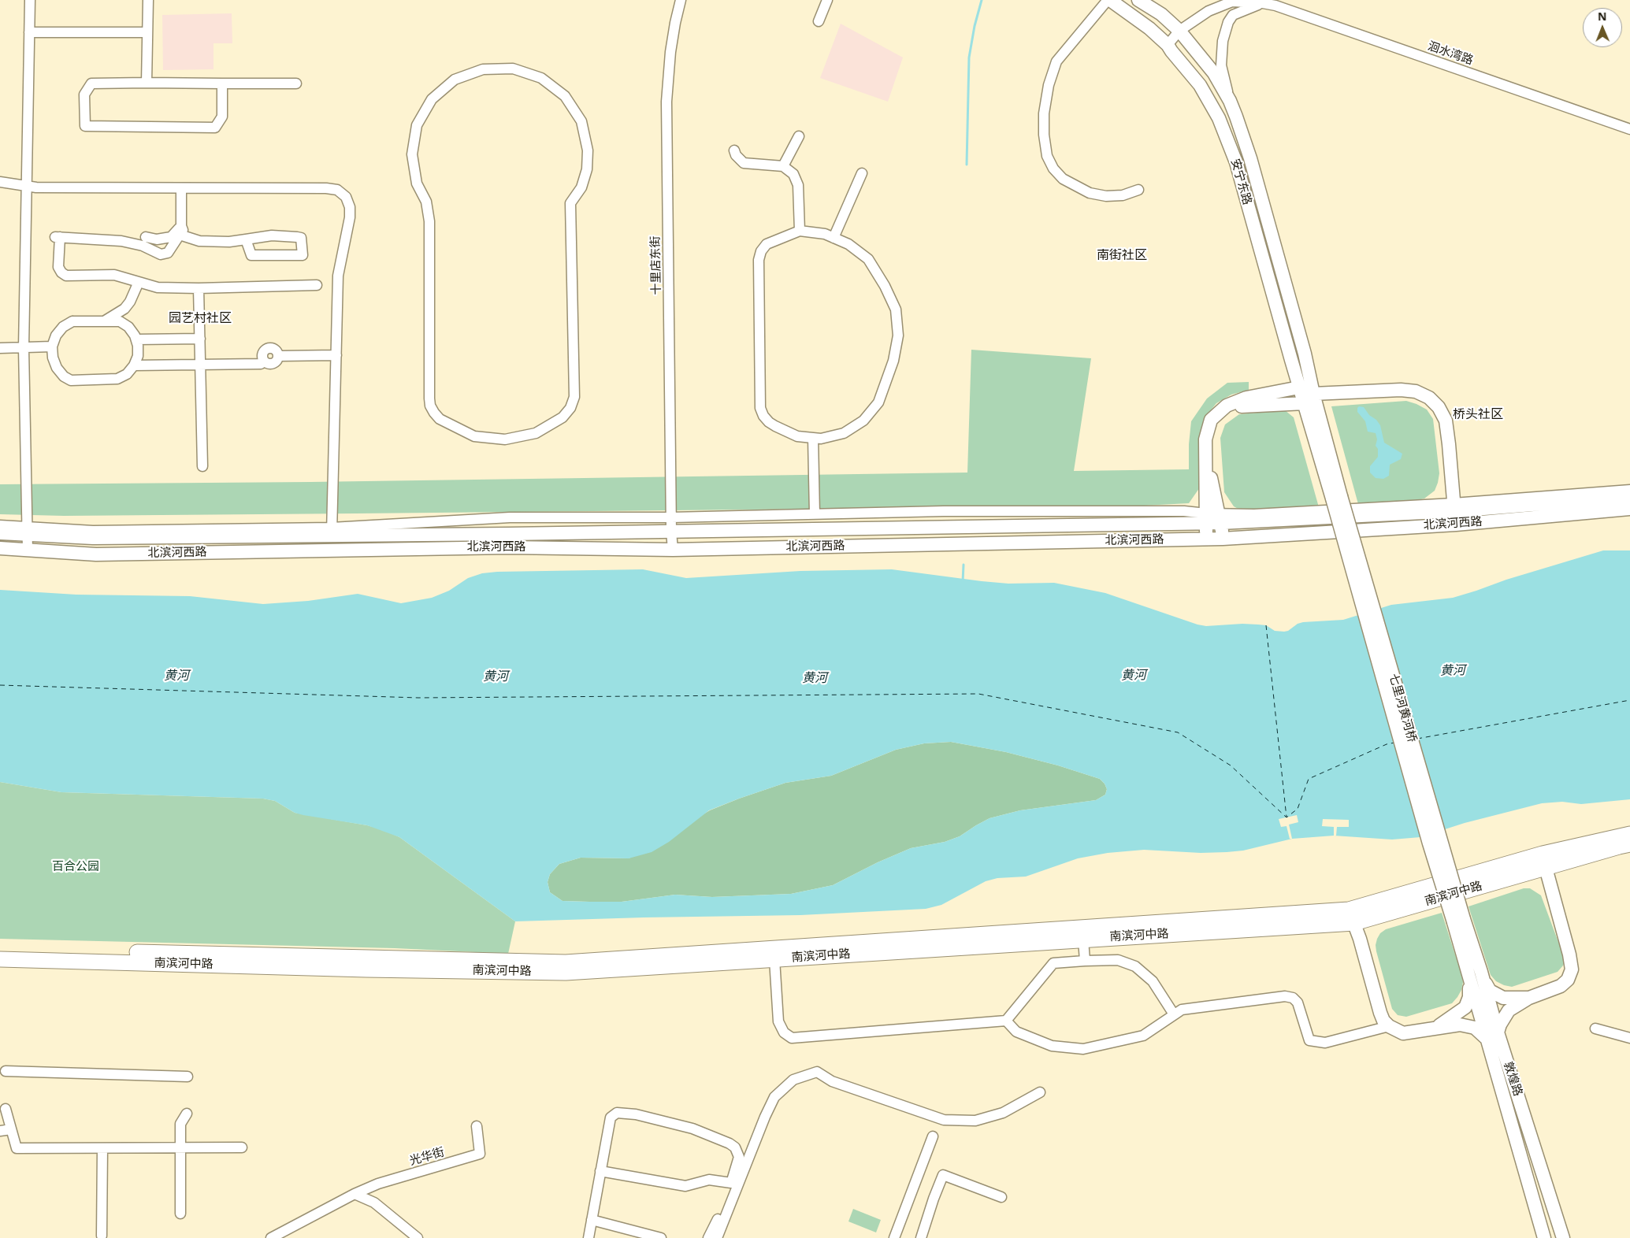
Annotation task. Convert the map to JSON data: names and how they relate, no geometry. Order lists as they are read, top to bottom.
{
  "streets": {
    "highway": ["南滨河中路"],
    "main road": [
      "安宁东路",
      "北滨河西路",
      "七里河黄河桥",
      "敦煌路"
    ],
    "street": ["洄水湾路", "十里店东街", "光华街"]
  },
  "crossings": [
    ["洄水湾路", "安宁东路"],
    ["安宁东路", "七里河黄河桥"],
    ["十里店东街", "北滨河西路"],
    ["七里河黄河桥", "敦煌路"]
  ],
  "districts": ["南街社区", "园艺村社区", "桥头社区"],
  "water": ["黄河"],
  "parks": ["百合公园"],
  "north": "top"
}
